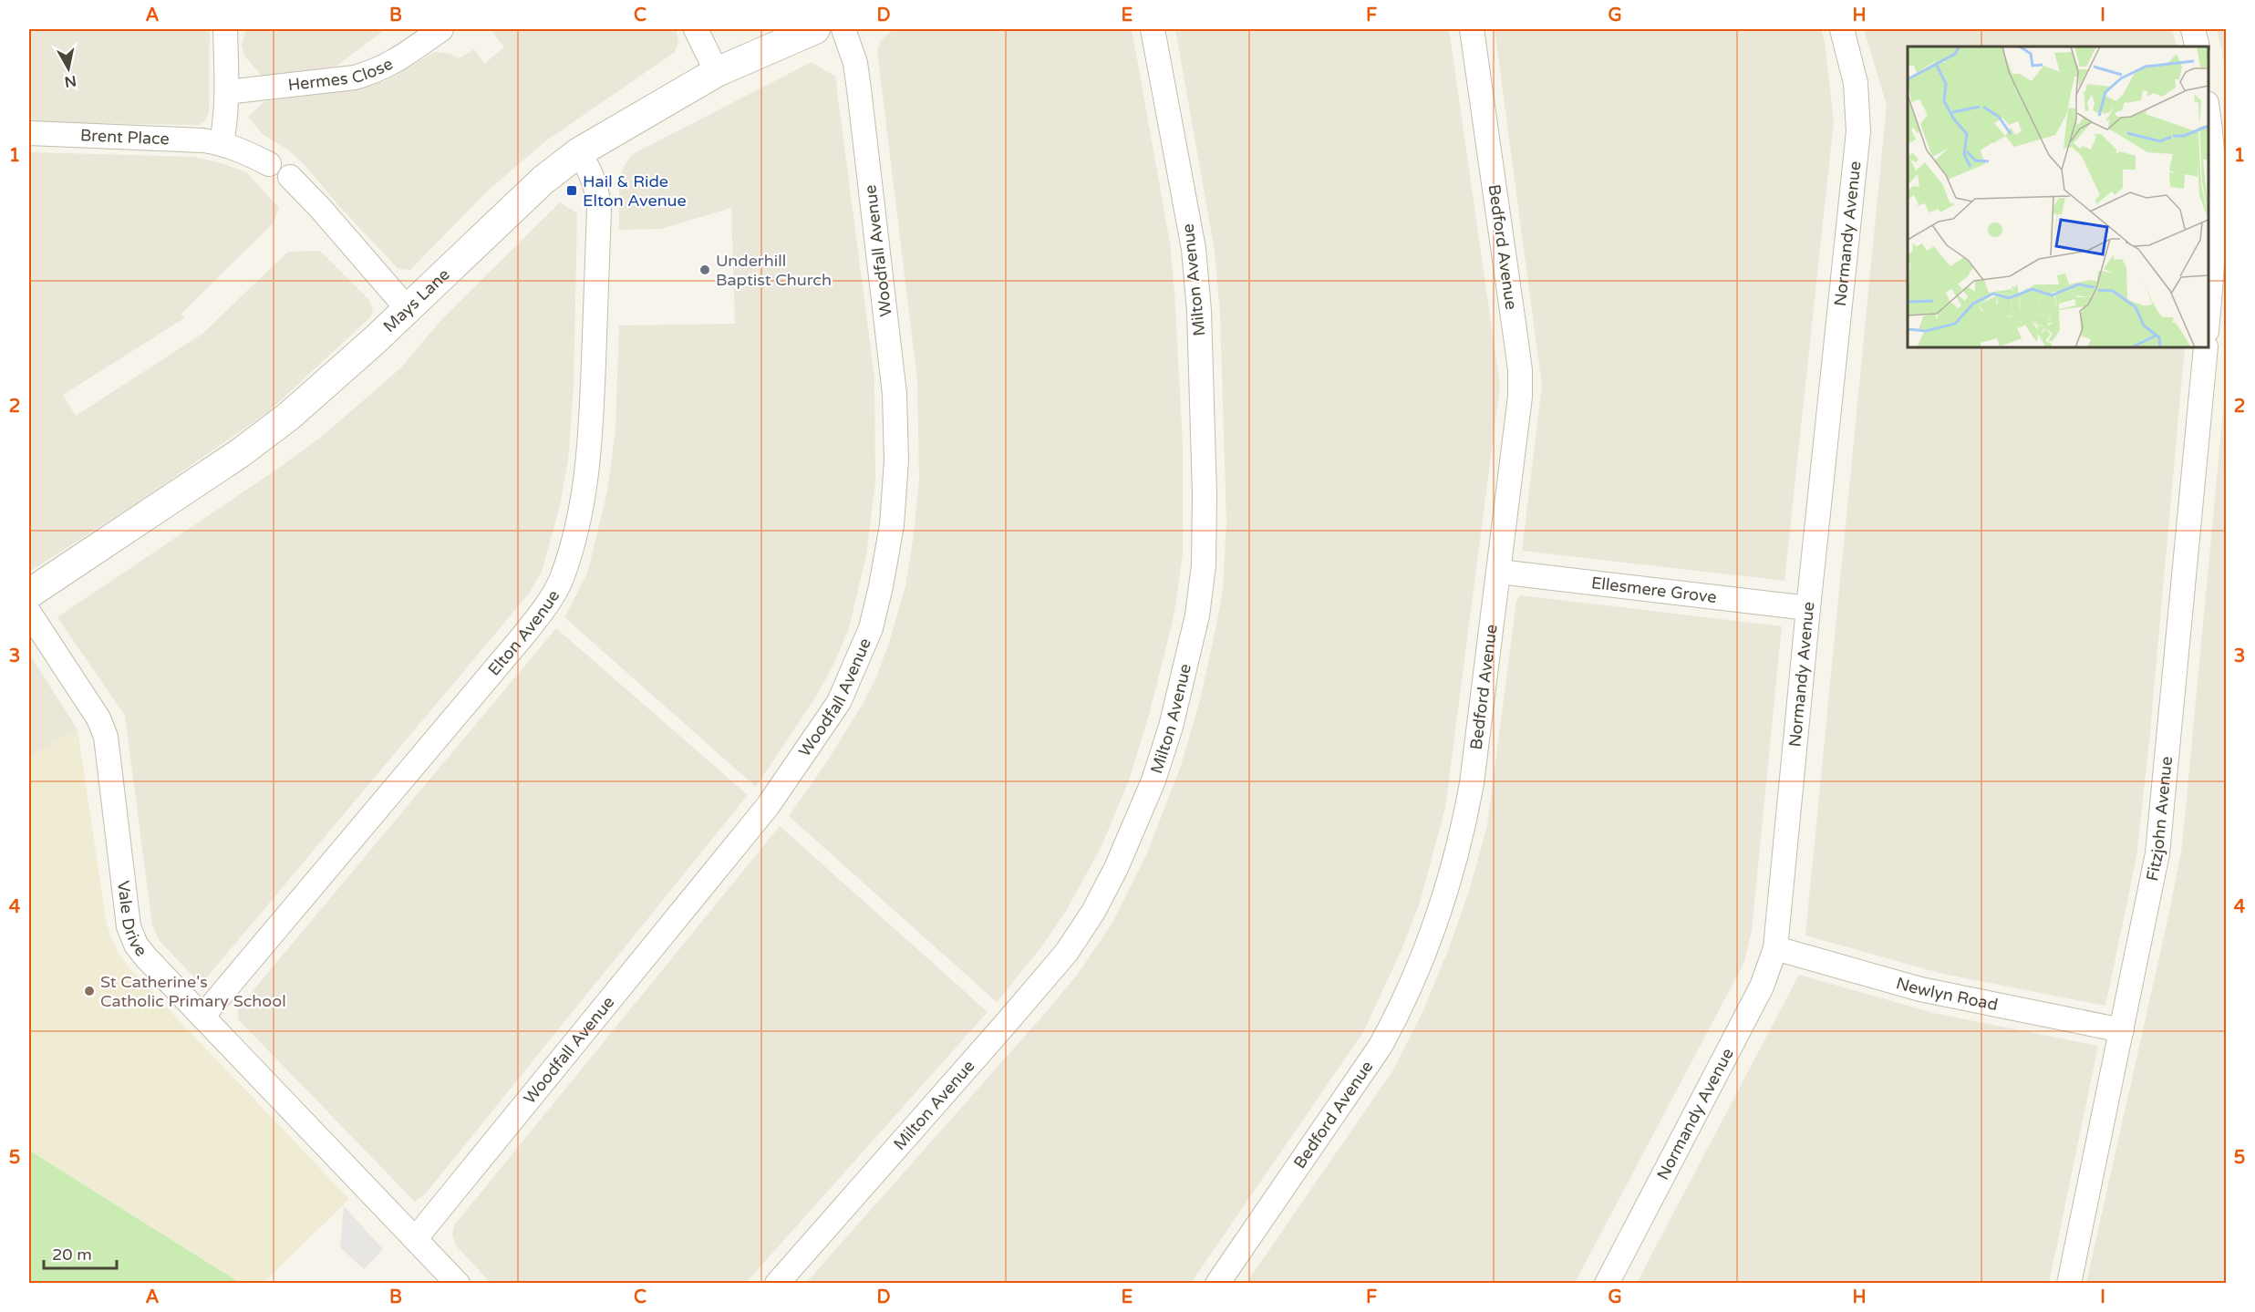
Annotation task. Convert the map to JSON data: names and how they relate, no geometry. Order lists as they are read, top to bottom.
{
  "streets": {
    "street": [
      "Hermes Close",
      "Brent Place",
      "Normandy Avenue",
      "Bedford Avenue",
      "Woodfall Avenue",
      "Milton Avenue",
      "Mays Lane",
      "Ellesmere Grove",
      "Elton Avenue",
      "Fitzjohn Avenue",
      "Vale Drive",
      "Newlyn Road"
    ]
  },
  "crossings": [
    ["Normandy Avenue", "Ellesmere Grove"],
    ["Normandy Avenue", "Newlyn Road"],
    ["Bedford Avenue", "Ellesmere Grove"],
    ["Woodfall Avenue", "Vale Drive"],
    ["Mays Lane", "Elton Avenue"],
    ["Elton Avenue", "Vale Drive"],
    ["Fitzjohn Avenue", "Newlyn Road"]
  ],
  "places": {
    "transit": ["Hail & Ride Elton Avenue"],
    "other": ["Underhill Baptist Church", "St Catherine's Catholic Primary School"]
  },
  "scale_bar": "20 m",
  "north": "bottom",
  "grid": {
    "columns": [
      "A",
      "B",
      "C",
      "D",
      "E",
      "F",
      "G",
      "H",
      "I"
    ],
    "rows": [
      "1",
      "2",
      "3",
      "4",
      "5"
    ]
  }
}
